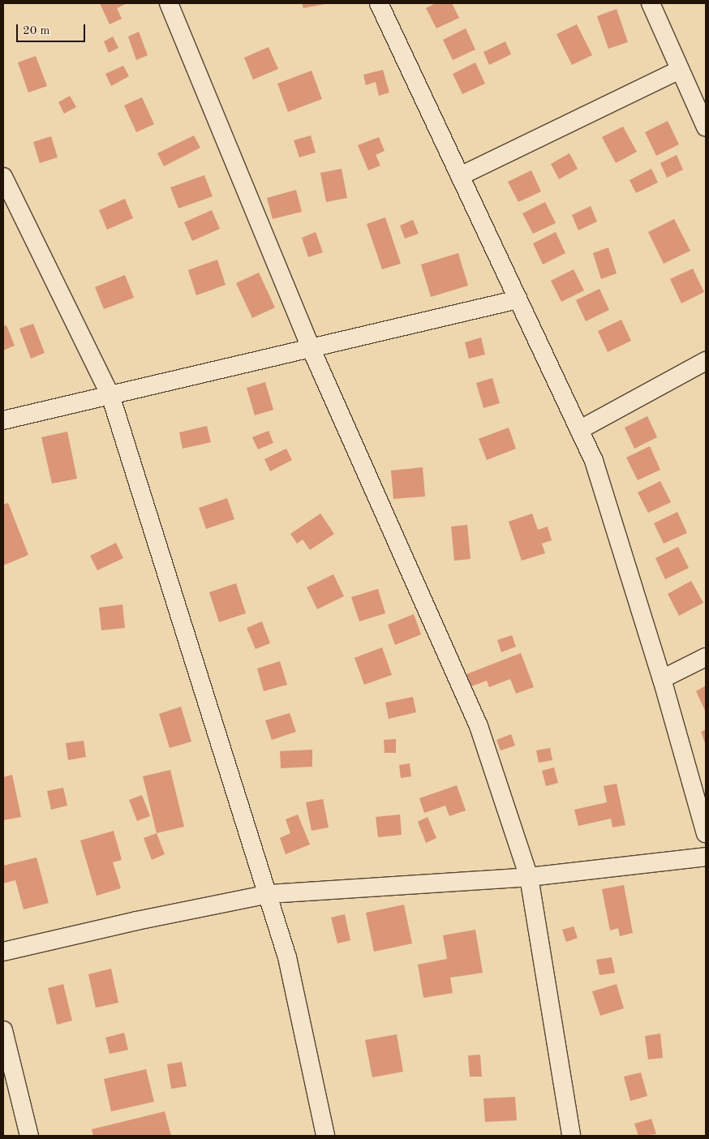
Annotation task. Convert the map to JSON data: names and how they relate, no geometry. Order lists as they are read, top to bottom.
{
  "scale_bar": "20 m"
}
